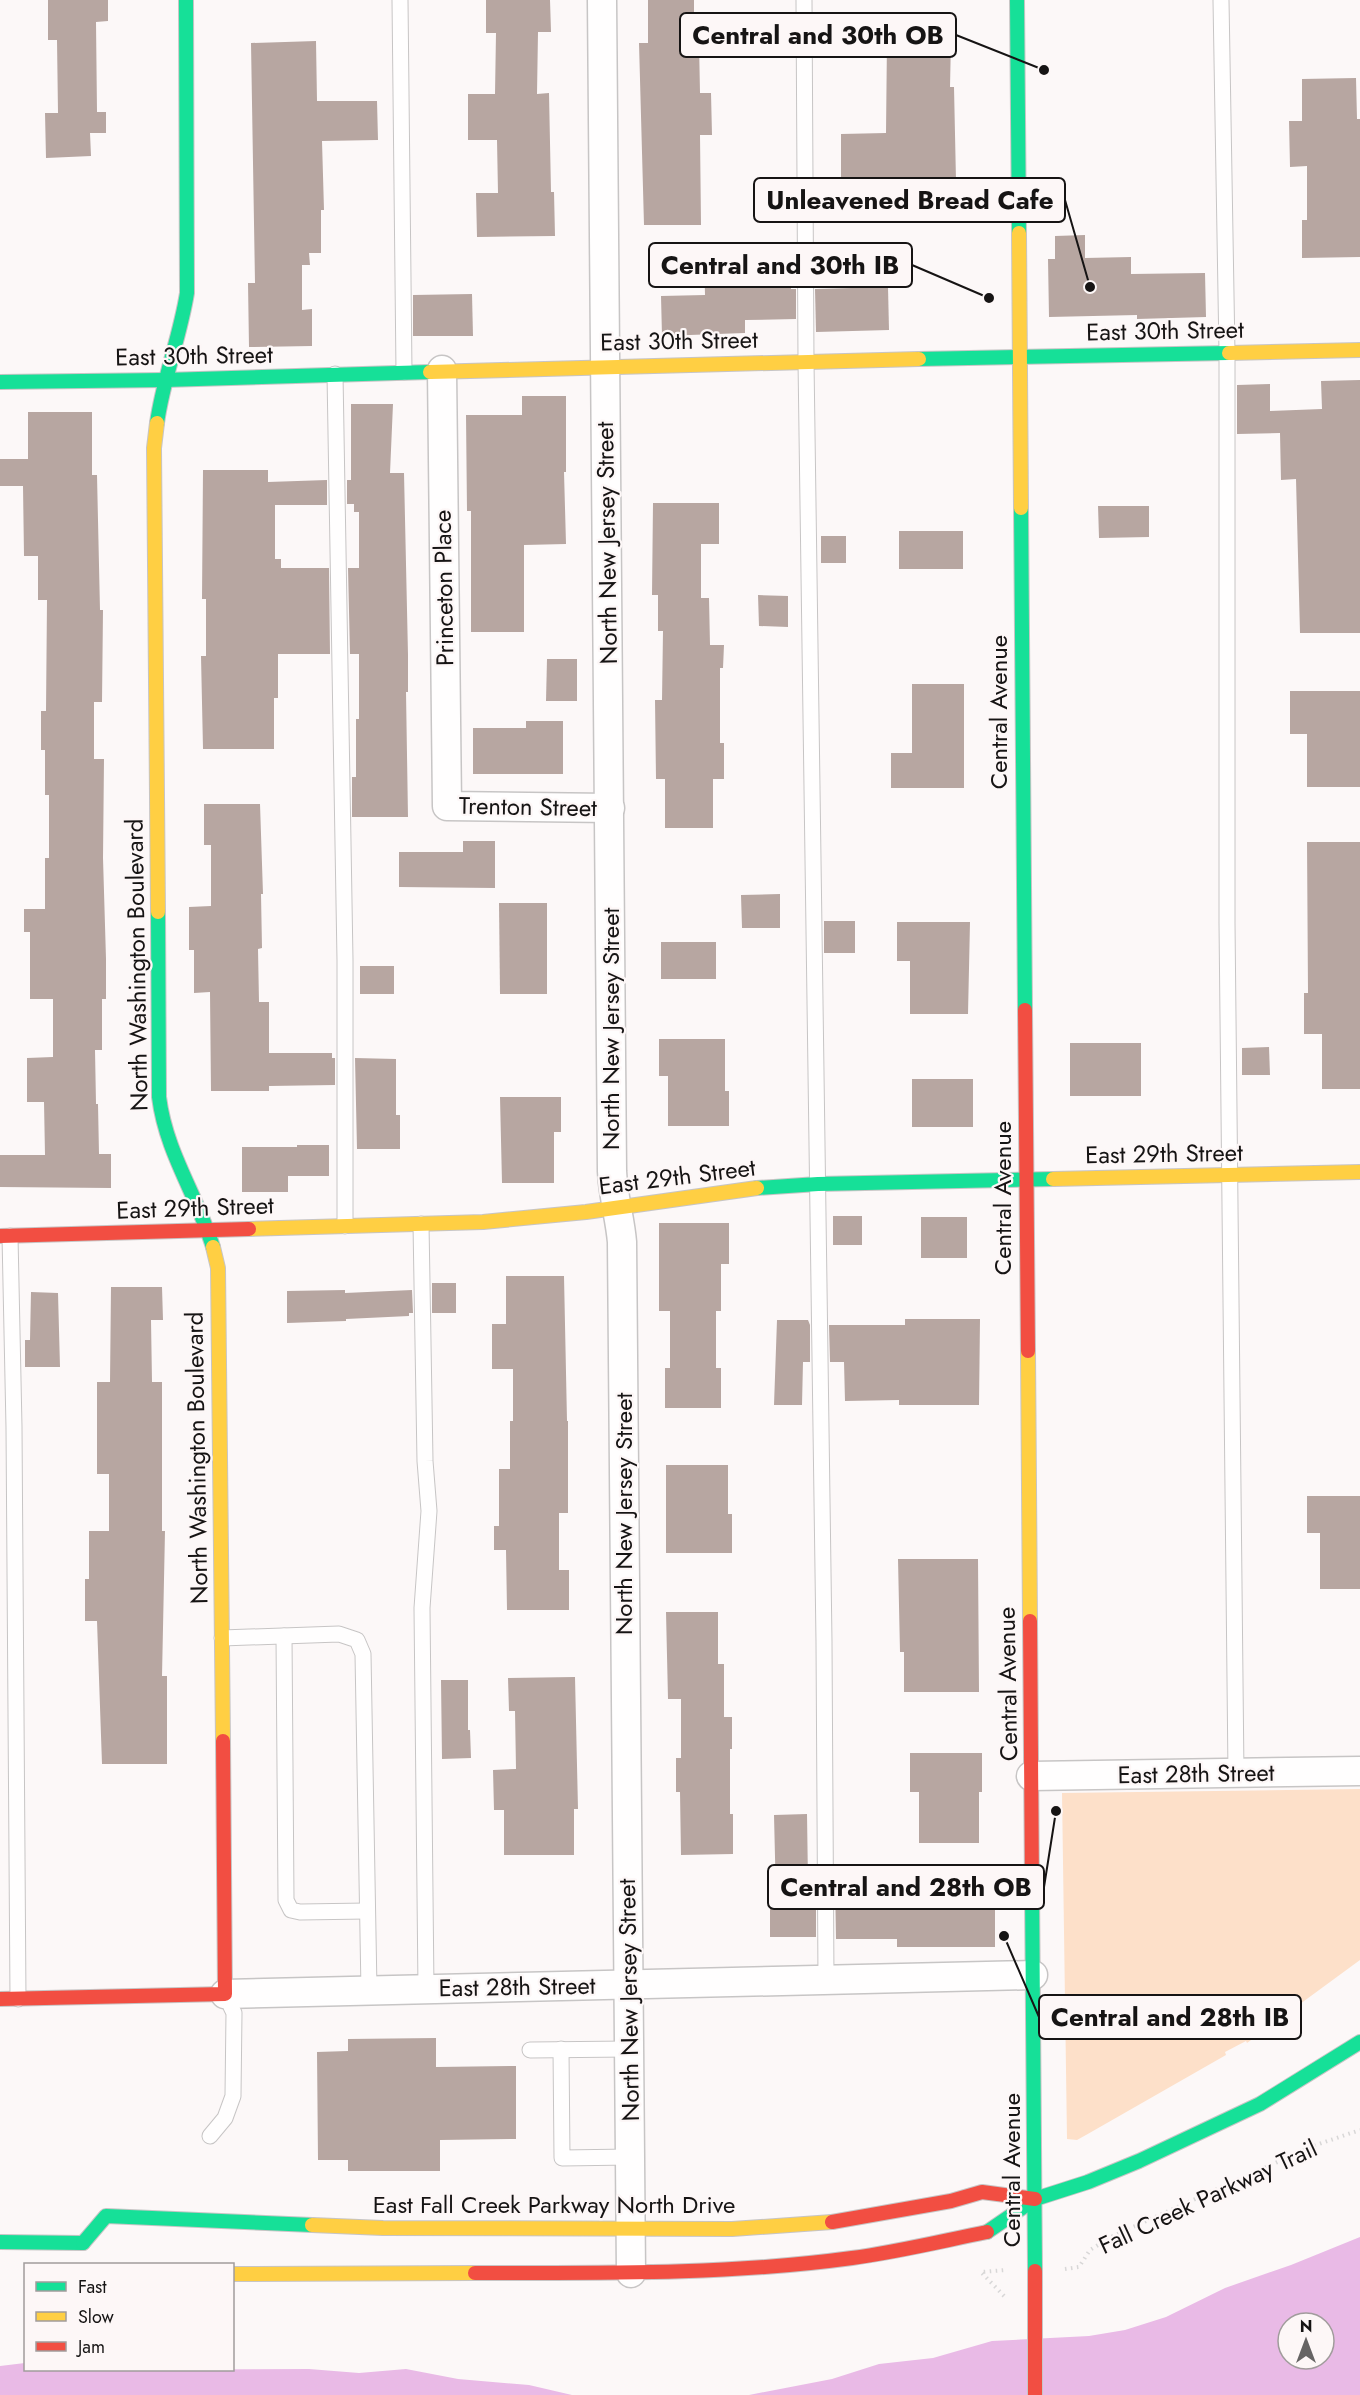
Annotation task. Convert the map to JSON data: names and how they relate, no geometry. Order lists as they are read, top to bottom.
{
  "streets": {
    "main road": [
      "East 30th Street",
      "Central Avenue",
      "North Washington Boulevard",
      "East 29th Street",
      "East 28th Street",
      "East Fall Creek Parkway North Drive"
    ],
    "street": ["North New Jersey Street", "Princeton Place", "Trenton Street"],
    "path": ["Fall Creek Parkway Trail"]
  },
  "crossings": [
    ["East 30th Street", "North New Jersey Street"],
    ["East 30th Street", "Princeton Place"],
    ["East 30th Street", "Central Avenue"],
    ["East 30th Street", "North Washington Boulevard"],
    ["North New Jersey Street", "Trenton Street"],
    ["North New Jersey Street", "East 29th Street"],
    ["North New Jersey Street", "East 28th Street"],
    ["North New Jersey Street", "East Fall Creek Parkway North Drive"],
    ["Princeton Place", "Trenton Street"],
    ["Central Avenue", "East 29th Street"],
    ["Central Avenue", "East 28th Street"],
    ["Central Avenue", "East Fall Creek Parkway North Drive"],
    ["North Washington Boulevard", "East 29th Street"],
    ["North Washington Boulevard", "East 28th Street"]
  ],
  "places": [
    "Central and 30th OB",
    "Unleavened Bread Cafe",
    "Central and 30th IB",
    "Central and 28th OB",
    "Central and 28th IB"
  ],
  "legend": ["Fast", "Slow", "Jam"],
  "north": "top"
}
